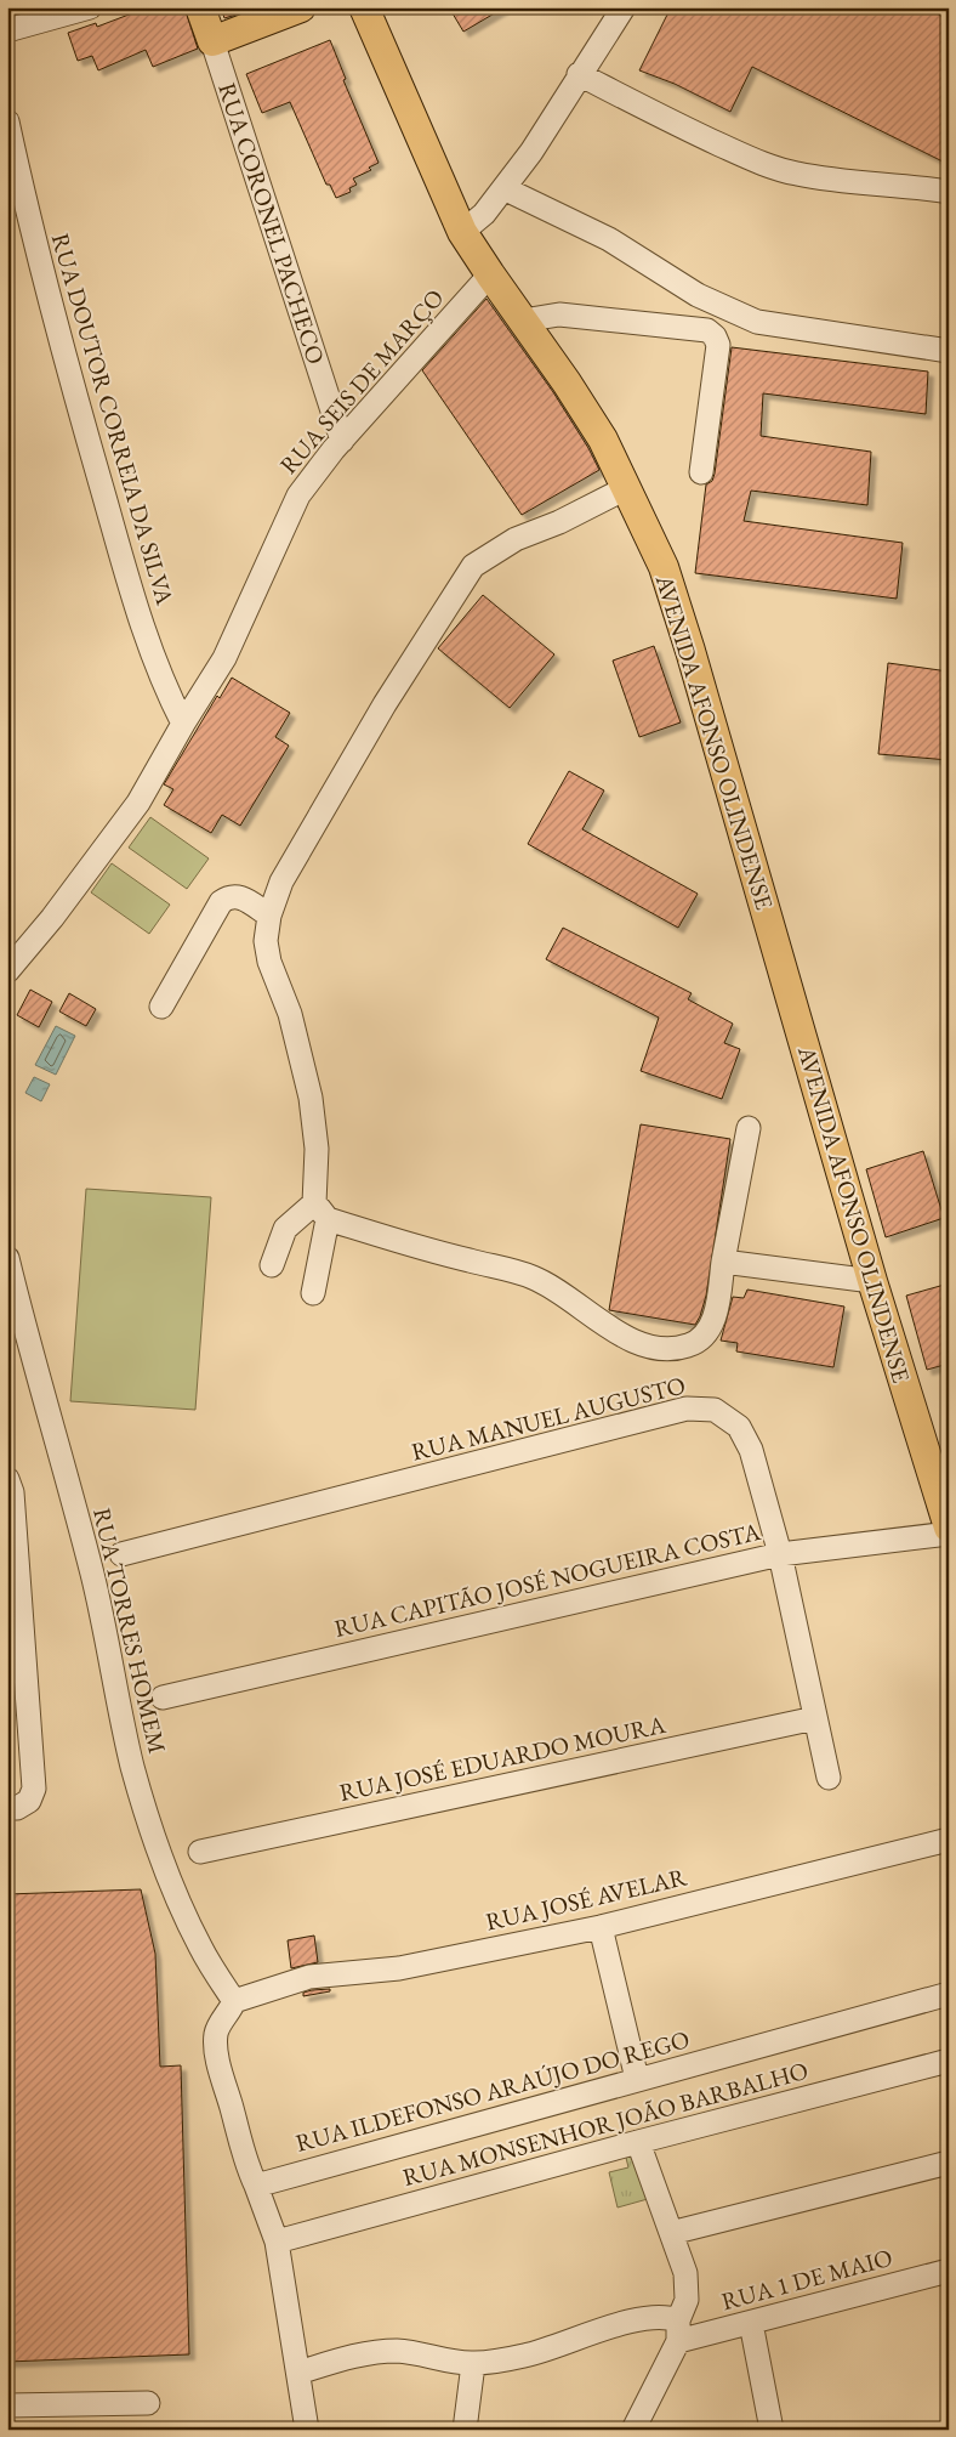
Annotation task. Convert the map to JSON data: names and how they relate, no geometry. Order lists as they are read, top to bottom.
{
  "streets": {
    "main road": ["RUA CORONEL PACHECO", "AVENIDA AFONSO OLINDENSE"],
    "street": [
      "RUA SEIS DE MARÇO",
      "RUA DOUTOR CORREIA DA SILVA",
      "RUA MANUEL AUGUSTO",
      "RUA CAPITÃO JOSÉ NOGUEIRA COSTA",
      "RUA TORRES HOMEM",
      "RUA JOSÉ EDUARDO MOURA",
      "RUA JOSÉ AVELAR",
      "RUA ILDEFONSO ARAÚJO DO REGO",
      "RUA MONSENHOR JOÃO BARBALHO",
      "RUA 1 DE MAIO"
    ]
  },
  "crossings": [
    ["RUA CORONEL PACHECO", "RUA SEIS DE MARÇO"],
    ["RUA SEIS DE MARÇO", "RUA DOUTOR CORREIA DA SILVA"],
    ["RUA SEIS DE MARÇO", "AVENIDA AFONSO OLINDENSE"],
    ["RUA MANUEL AUGUSTO", "RUA CAPITÃO JOSÉ NOGUEIRA COSTA"],
    ["RUA MANUEL AUGUSTO", "RUA JOSÉ EDUARDO MOURA"],
    ["RUA TORRES HOMEM", "RUA JOSÉ AVELAR"]
  ]
}
